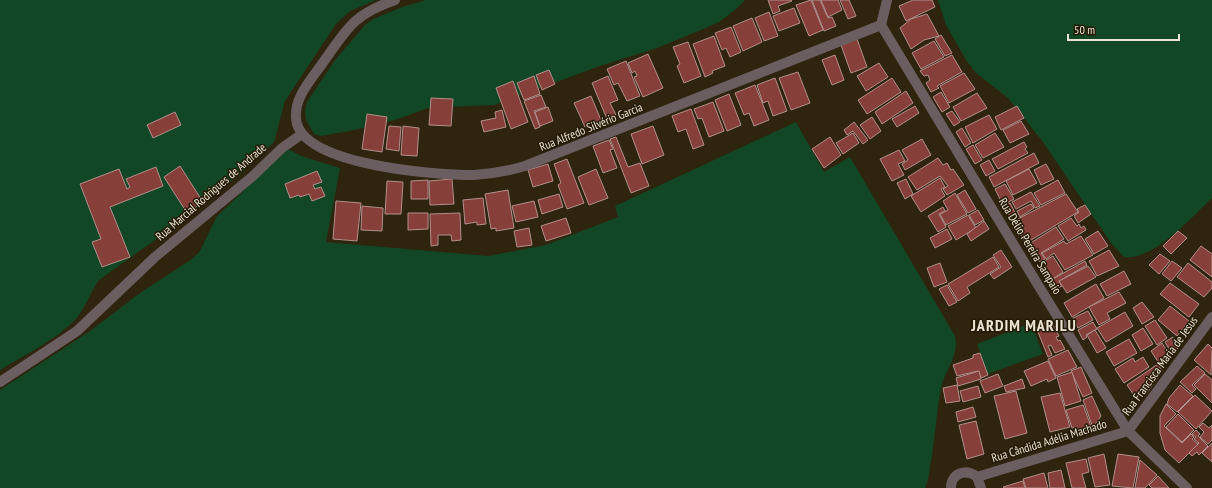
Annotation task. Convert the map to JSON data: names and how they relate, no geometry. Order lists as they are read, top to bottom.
{
  "streets": {
    "street": [
      "Rua Alfredo Silvério Garcia",
      "Rua Marcial Rodrigues de Andrade",
      "Rua Délio Pereira Sampaio",
      "Rua Francisca Maria de Jesus",
      "Rua Cândida Adélia Machado"
    ]
  },
  "crossings": [
    ["Rua Alfredo Silvério Garcia", "Rua Marcial Rodrigues de Andrade"],
    ["Rua Alfredo Silvério Garcia", "Rua Délio Pereira Sampaio"],
    ["Rua Délio Pereira Sampaio", "Rua Francisca Maria de Jesus"],
    ["Rua Délio Pereira Sampaio", "Rua Cândida Adélia Machado"],
    ["Rua Francisca Maria de Jesus", "Rua Cândida Adélia Machado"]
  ],
  "districts": ["JARDIM MARILU"],
  "scale_bar": "50 m"
}
